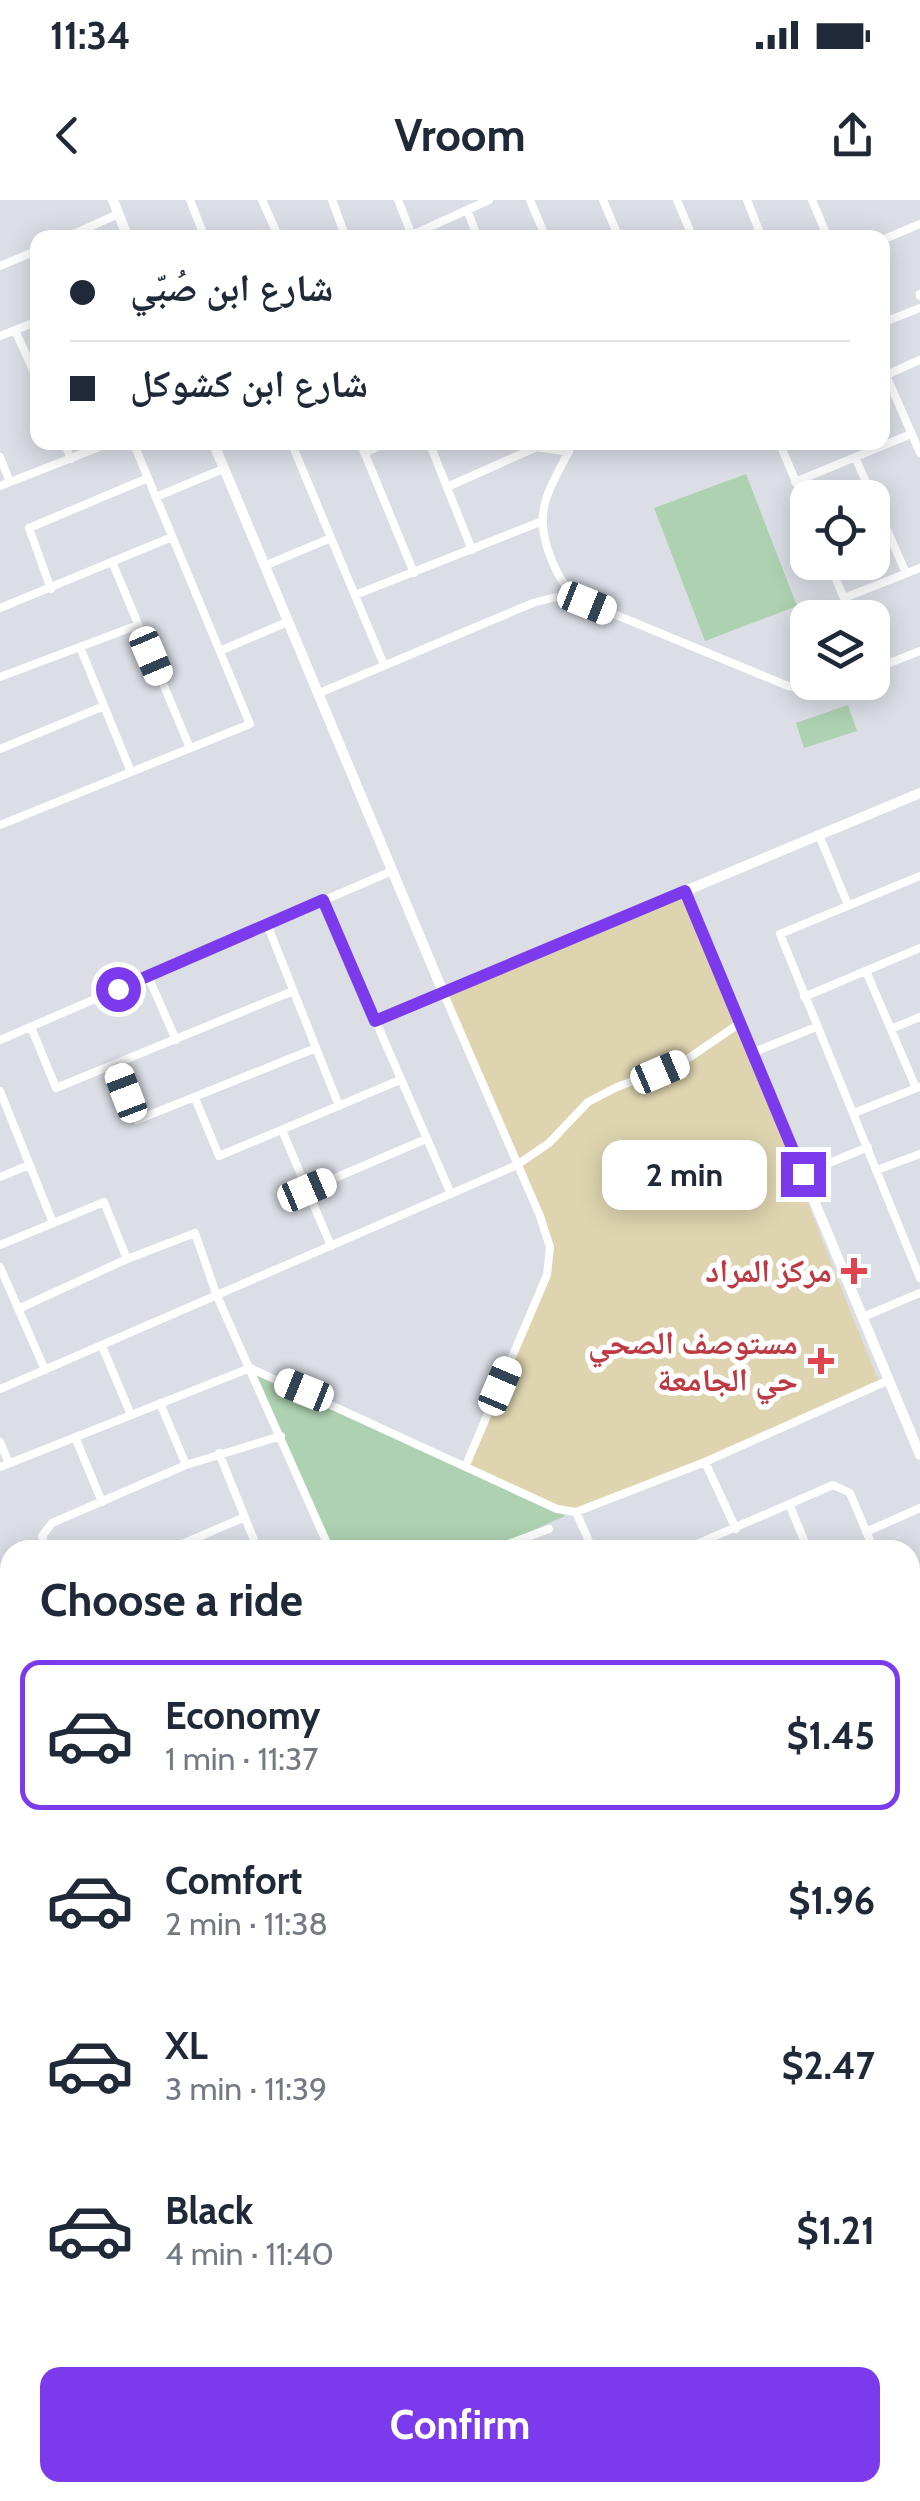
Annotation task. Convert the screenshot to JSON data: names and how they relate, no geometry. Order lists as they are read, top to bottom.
{
  "places": {
    "health": ["مركز المراد", "مستوصف الصحي حي الجامعة"]
  },
  "page": {
    "status": "11:34",
    "header": "Vroom",
    "banner": ["شارع ابن صُبّي", "شارع ابن كشوكل"],
    "bubble": "2 min",
    "heading": "Choose a ride",
    "list": [
      {
        "name": "Economy",
        "note": "1 min · 11:37",
        "value": "$1.45"
      },
      {
        "name": "Comfort",
        "note": "2 min · 11:38",
        "value": "$1.96"
      },
      {
        "name": "XL",
        "note": "3 min · 11:39",
        "value": "$2.47"
      },
      {
        "name": "Black",
        "note": "4 min · 11:40",
        "value": "$1.21"
      }
    ],
    "buttons": "Confirm"
  }
}
